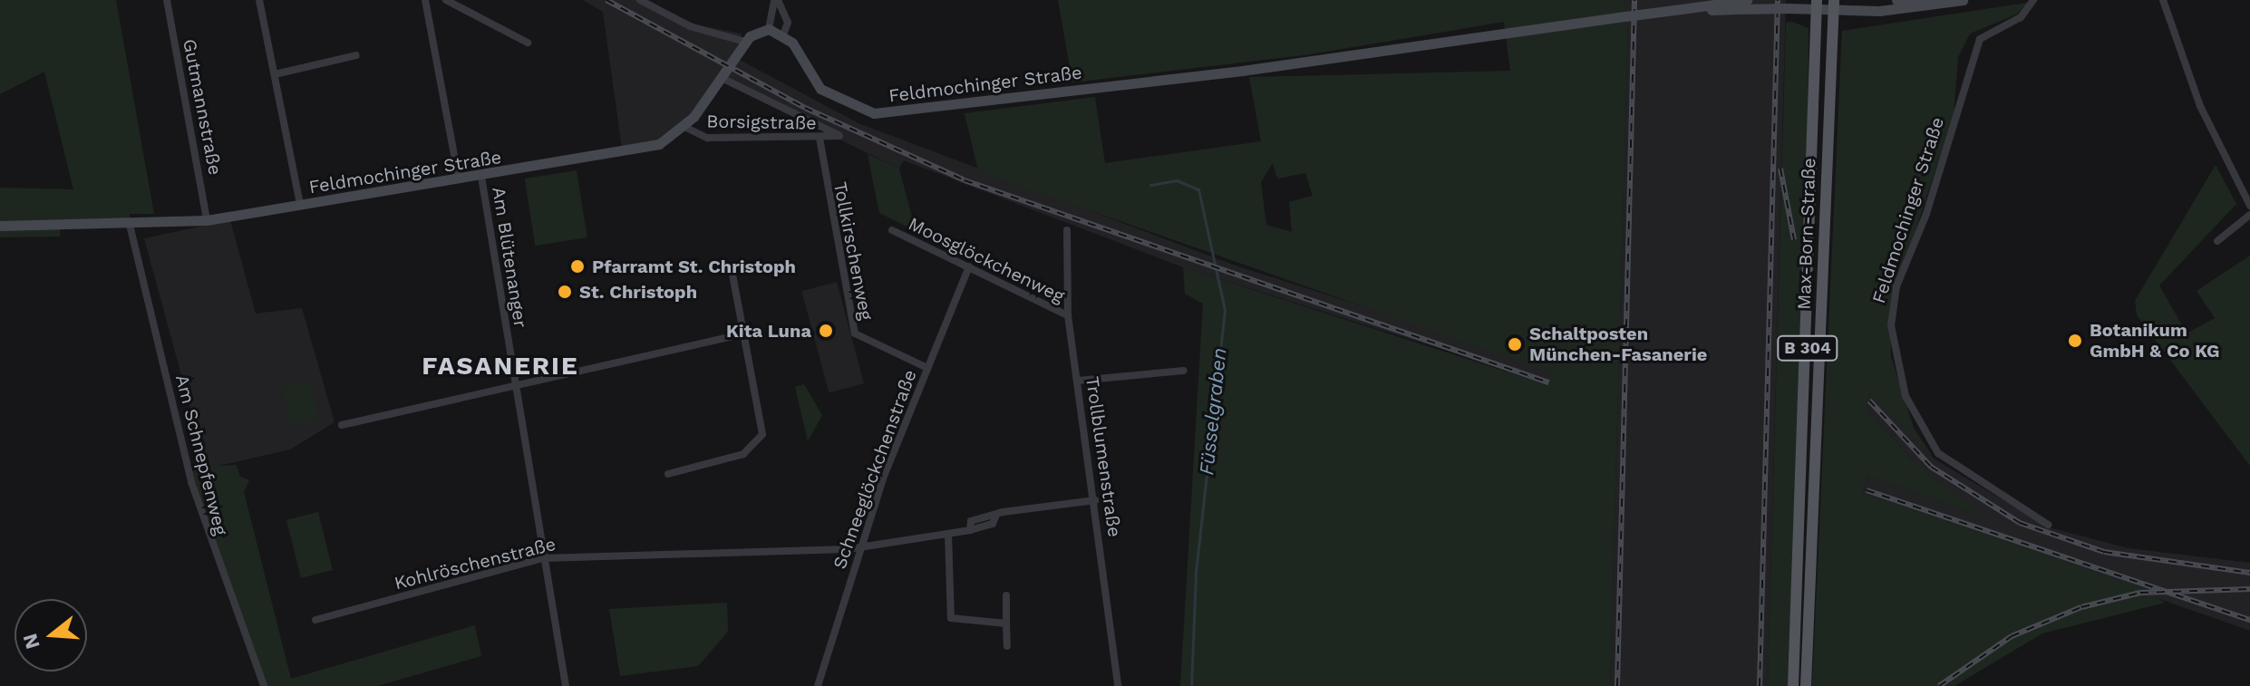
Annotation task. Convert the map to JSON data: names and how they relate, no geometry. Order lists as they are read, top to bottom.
{
  "streets": {
    "main road": ["Feldmochinger Straße", "Max-Born-Straße", "B 304"],
    "street": [
      "Gutmannstraße",
      "Borsigstraße",
      "Tollkirschenweg",
      "Am Blütenanger",
      "Moosglöckchenweg",
      "Am Schnepfenweg",
      "Trollblumenstraße",
      "Schneeglöckchenstraße",
      "Kohlröschenstraße"
    ]
  },
  "crossings": [
    ["Feldmochinger Straße", "Gutmannstraße"],
    ["Feldmochinger Straße", "Borsigstraße"],
    ["Feldmochinger Straße", "Max-Born-Straße"],
    ["Feldmochinger Straße", "Am Blütenanger"],
    ["Feldmochinger Straße", "Am Schnepfenweg"],
    ["Borsigstraße", "Tollkirschenweg"],
    ["Tollkirschenweg", "Schneeglöckchenstraße"],
    ["Am Blütenanger", "Kohlröschenstraße"],
    ["Moosglöckchenweg", "Trollblumenstraße"],
    ["Moosglöckchenweg", "Schneeglöckchenstraße"],
    ["Trollblumenstraße", "Kohlröschenstraße"],
    ["Schneeglöckchenstraße", "Kohlröschenstraße"]
  ],
  "districts": ["FASANERIE"],
  "water": ["Füsselgraben"],
  "places": [
    "Pfarramt St. Christoph",
    "St. Christoph",
    "Kita Luna",
    "Botanikum GmbH & Co KG",
    "Schaltposten München-Fasanerie"
  ],
  "north": "left"
}
